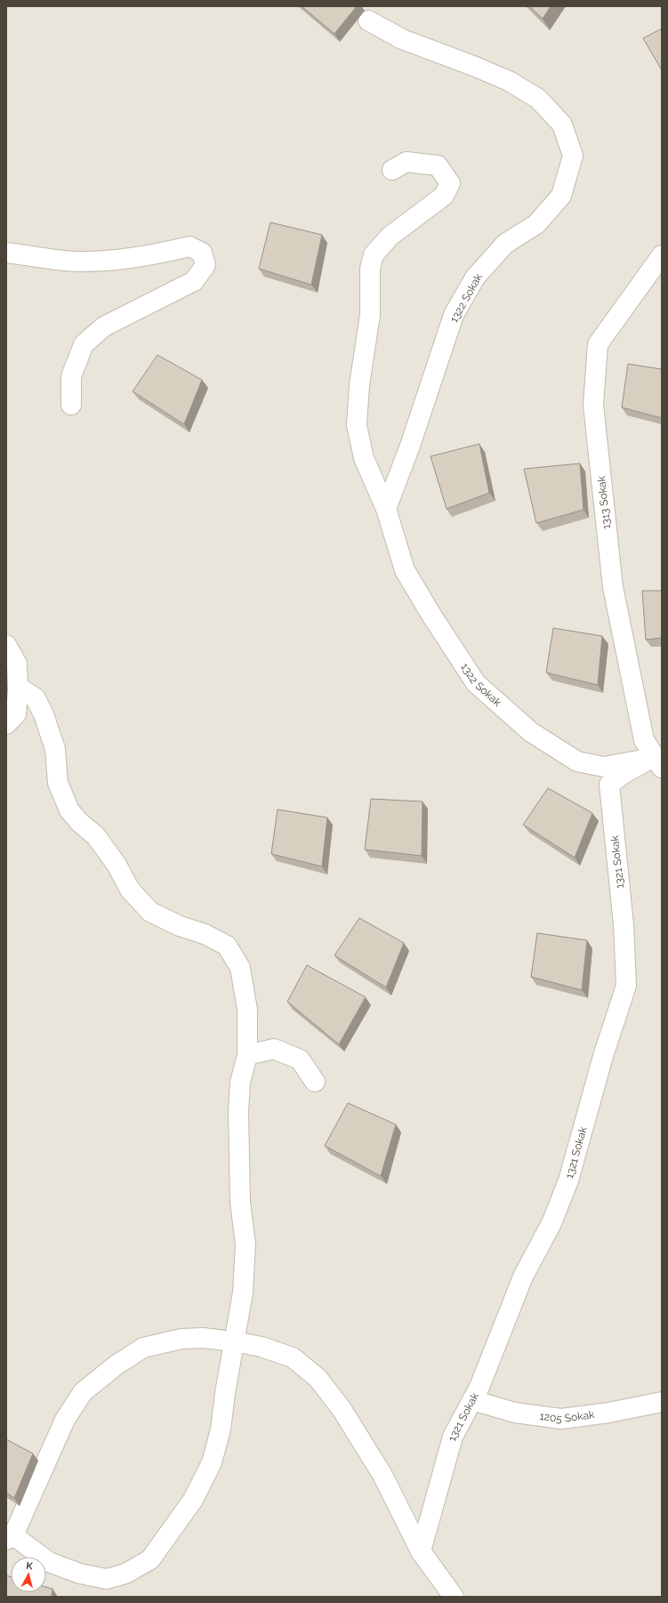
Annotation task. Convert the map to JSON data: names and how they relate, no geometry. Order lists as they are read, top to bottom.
{
  "streets": {
    "street": [
      "1322 Sokak",
      "1313 Sokak",
      "1321 Sokak",
      "1205 Sokak"
    ]
  },
  "crossings": [
    ["1322 Sokak", "1313 Sokak"],
    ["1322 Sokak", "1321 Sokak"],
    ["1313 Sokak", "1321 Sokak"],
    ["1321 Sokak", "1205 Sokak"]
  ],
  "north": "top"
}
